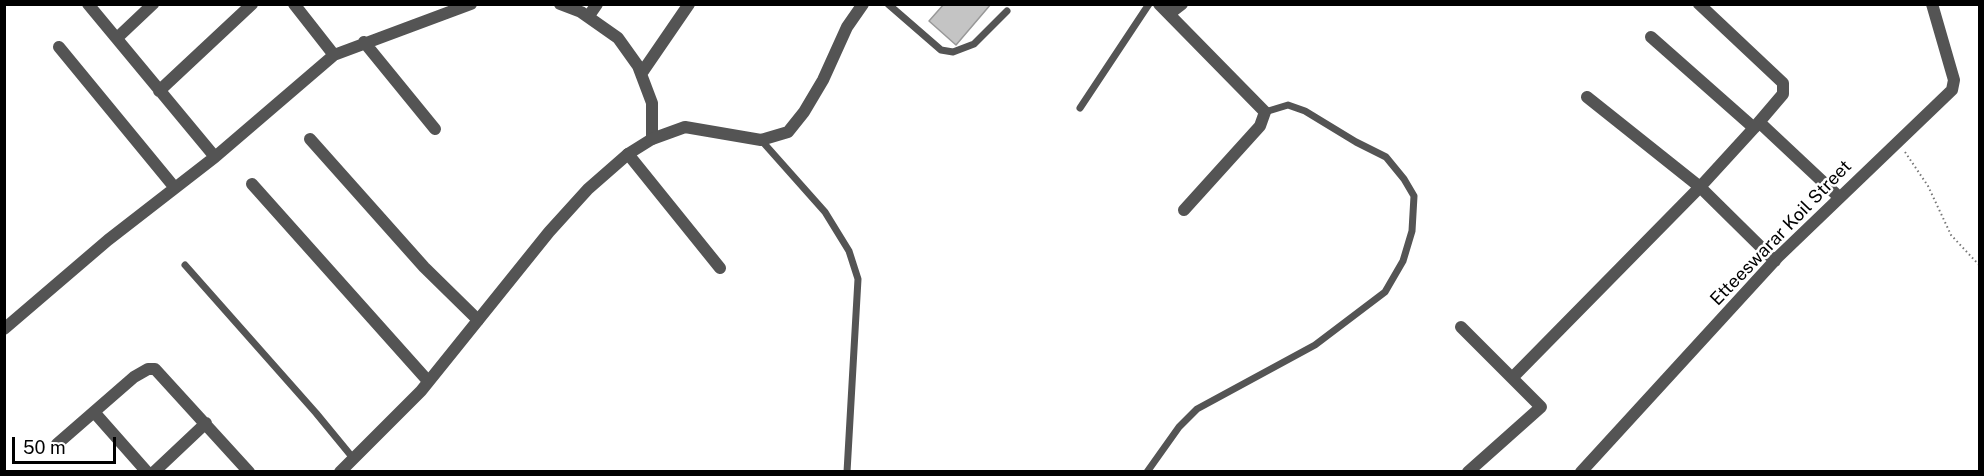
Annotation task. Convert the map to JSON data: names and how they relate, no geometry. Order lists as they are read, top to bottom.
{
  "streets": {
    "street": ["Etteeswarar Koil Street"]
  },
  "scale_bar": "50 m"
}
